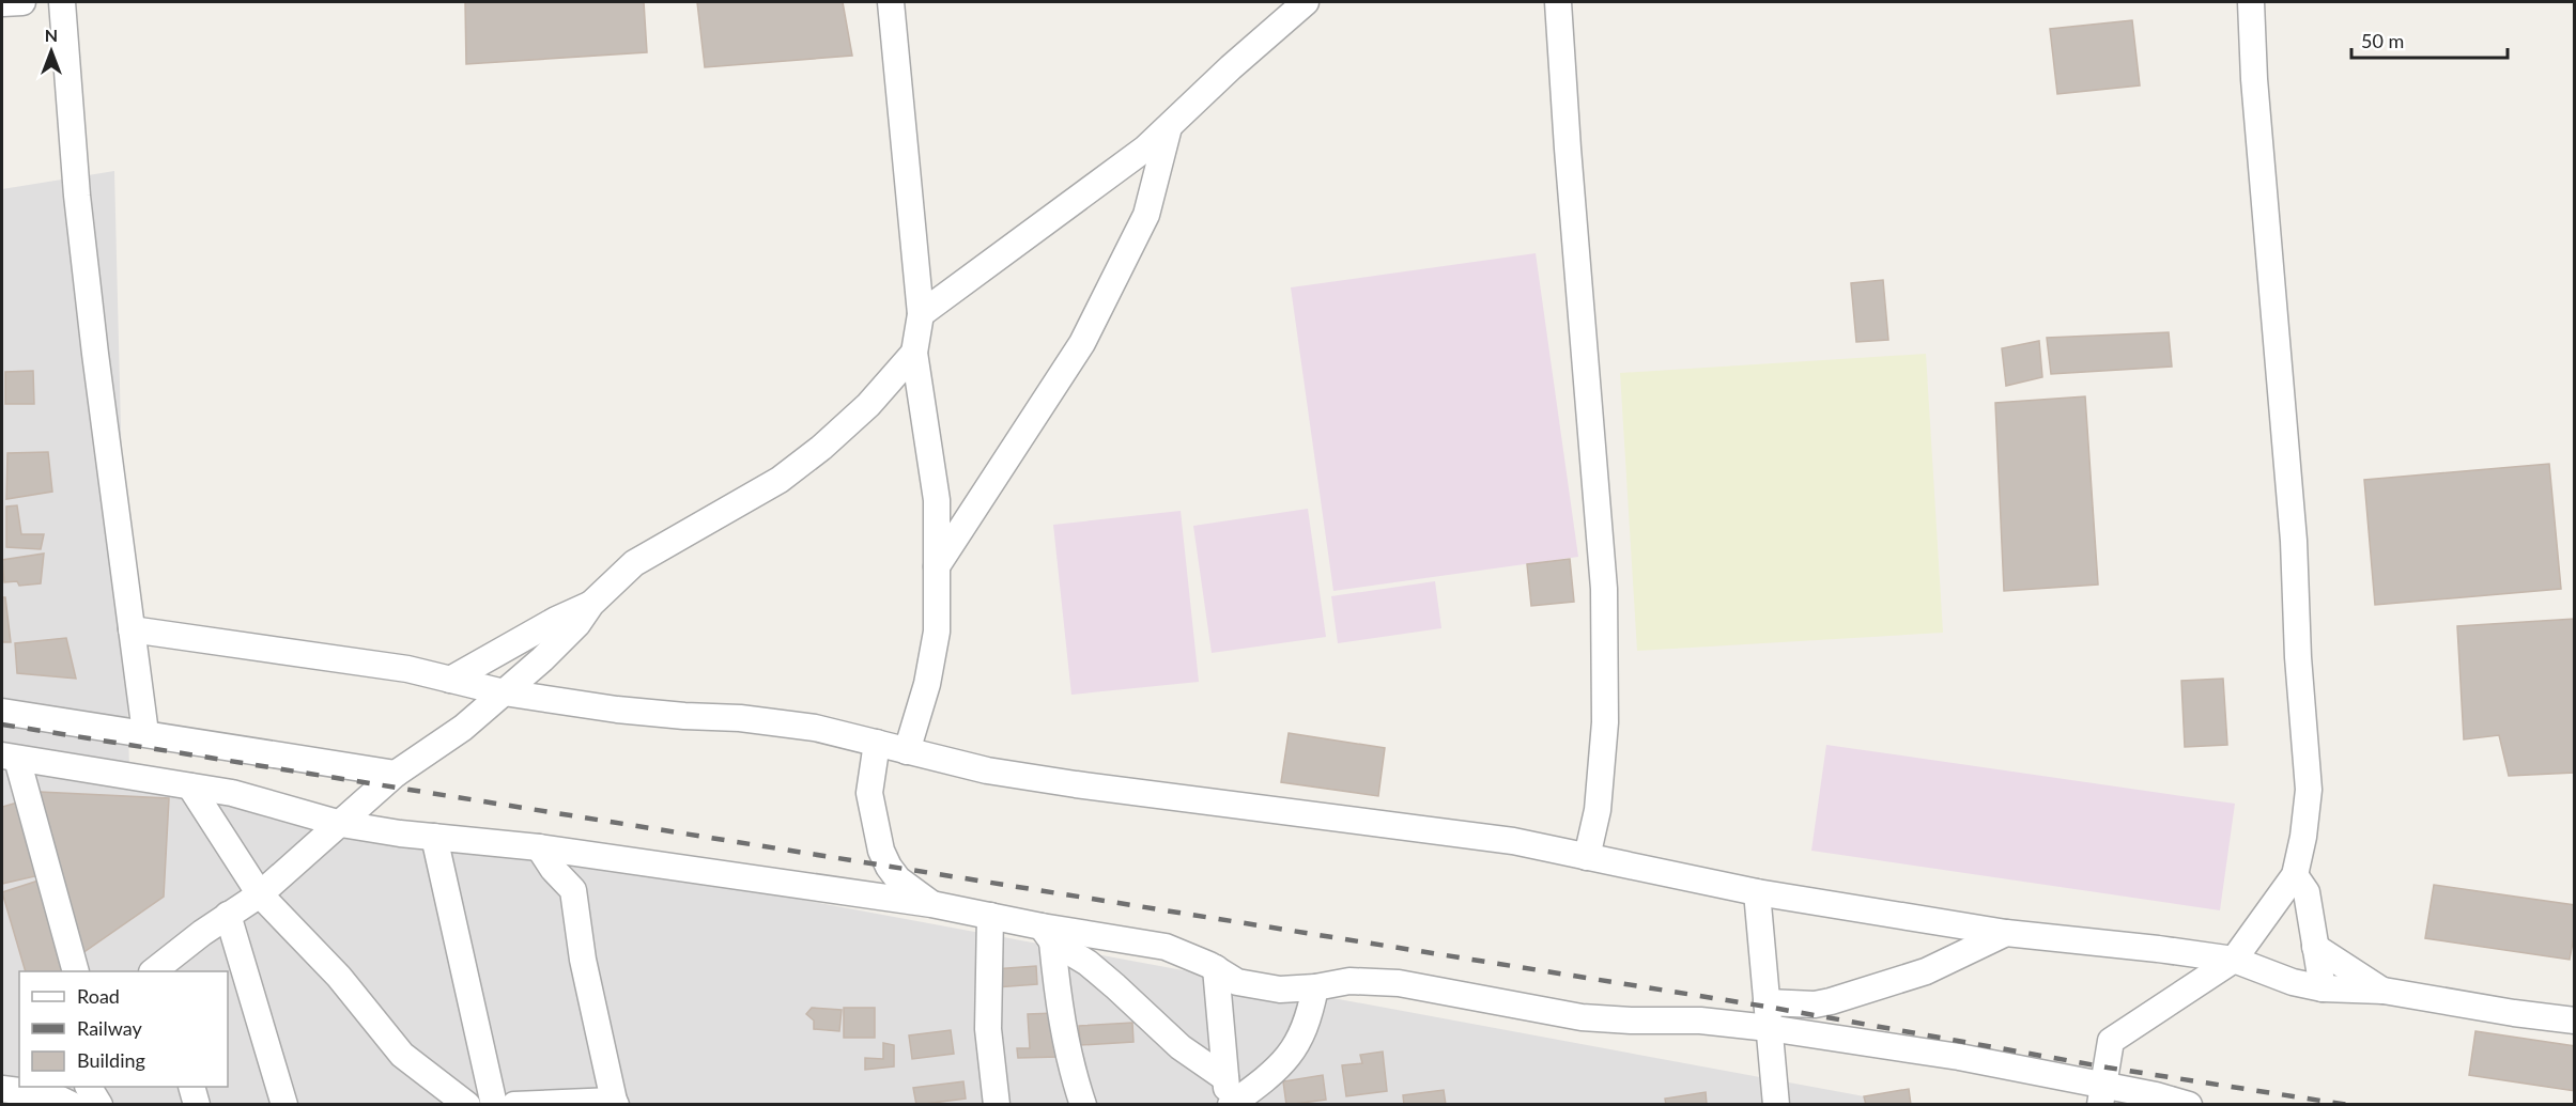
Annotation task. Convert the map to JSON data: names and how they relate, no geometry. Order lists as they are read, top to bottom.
{
  "legend": ["Road", "Railway", "Building"],
  "scale_bar": "50 m",
  "north": "top"
}
